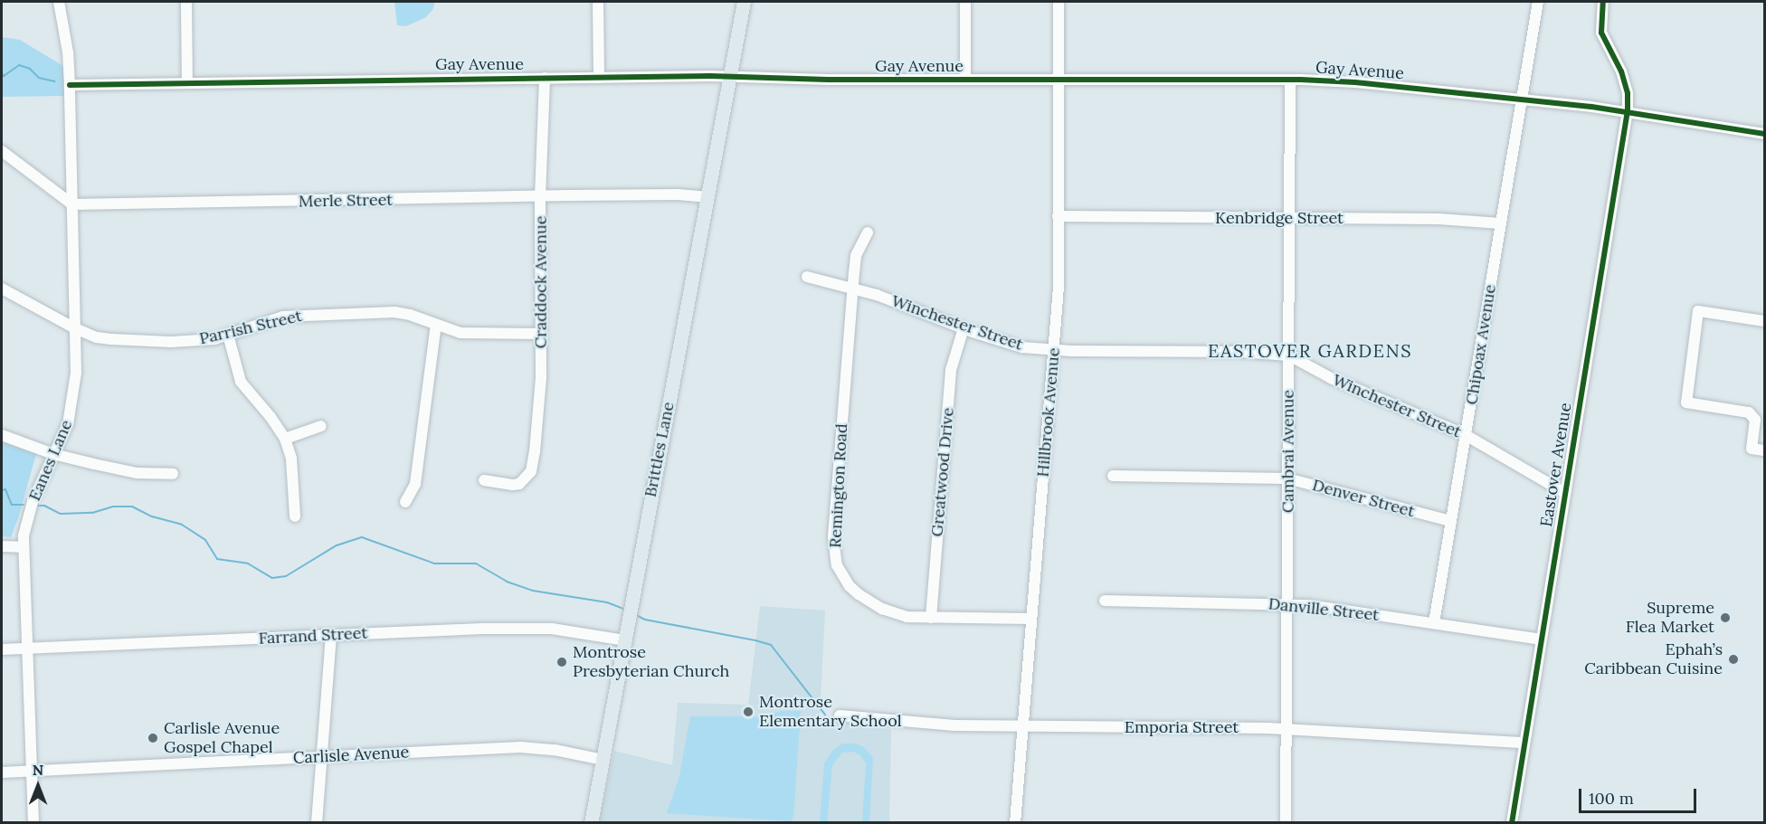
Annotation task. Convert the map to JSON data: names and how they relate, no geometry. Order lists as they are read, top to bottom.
{
  "streets": {
    "main road": ["Brittles Lane"],
    "street": [
      "Gay Avenue",
      "Merle Street",
      "Kenbridge Street",
      "Craddock Avenue",
      "Winchester Street",
      "Parrish Street",
      "Chipoax Avenue",
      "Hillbrook Avenue",
      "Cambrai Avenue",
      "Eanes Lane",
      "Eastover Avenue",
      "Greatwood Drive",
      "Remington Road",
      "Denver Street",
      "Danville Street",
      "Farrand Street",
      "Emporia Street",
      "Carlisle Avenue"
    ]
  },
  "crossings": [
    ["Gay Avenue", "Craddock Avenue"],
    ["Gay Avenue", "Chipoax Avenue"],
    ["Gay Avenue", "Hillbrook Avenue"],
    ["Gay Avenue", "Brittles Lane"],
    ["Gay Avenue", "Cambrai Avenue"],
    ["Gay Avenue", "Eanes Lane"],
    ["Gay Avenue", "Eastover Avenue"],
    ["Merle Street", "Craddock Avenue"],
    ["Merle Street", "Brittles Lane"],
    ["Merle Street", "Eanes Lane"],
    ["Kenbridge Street", "Chipoax Avenue"],
    ["Kenbridge Street", "Hillbrook Avenue"],
    ["Kenbridge Street", "Cambrai Avenue"],
    ["Craddock Avenue", "Parrish Street"],
    ["Winchester Street", "Chipoax Avenue"],
    ["Winchester Street", "Hillbrook Avenue"],
    ["Winchester Street", "Cambrai Avenue"],
    ["Winchester Street", "Eastover Avenue"],
    ["Winchester Street", "Greatwood Drive"],
    ["Winchester Street", "Remington Road"],
    ["Parrish Street", "Eanes Lane"],
    ["Chipoax Avenue", "Denver Street"],
    ["Chipoax Avenue", "Danville Street"],
    ["Hillbrook Avenue", "Remington Road"],
    ["Hillbrook Avenue", "Emporia Street"],
    ["Brittles Lane", "Farrand Street"],
    ["Brittles Lane", "Carlisle Avenue"],
    ["Cambrai Avenue", "Denver Street"],
    ["Cambrai Avenue", "Danville Street"],
    ["Cambrai Avenue", "Emporia Street"],
    ["Eanes Lane", "Farrand Street"],
    ["Eanes Lane", "Carlisle Avenue"],
    ["Eastover Avenue", "Danville Street"],
    ["Eastover Avenue", "Emporia Street"],
    ["Greatwood Drive", "Remington Road"]
  ],
  "districts": ["EASTOVER GARDENS"],
  "places": [
    "Supreme Flea Market",
    "Ephah’s Caribbean Cuisine",
    "Montrose Presbyterian Church",
    "Montrose Elementary School",
    "Carlisle Avenue Gospel Chapel"
  ],
  "scale_bar": "100 m",
  "north": "top"
}
